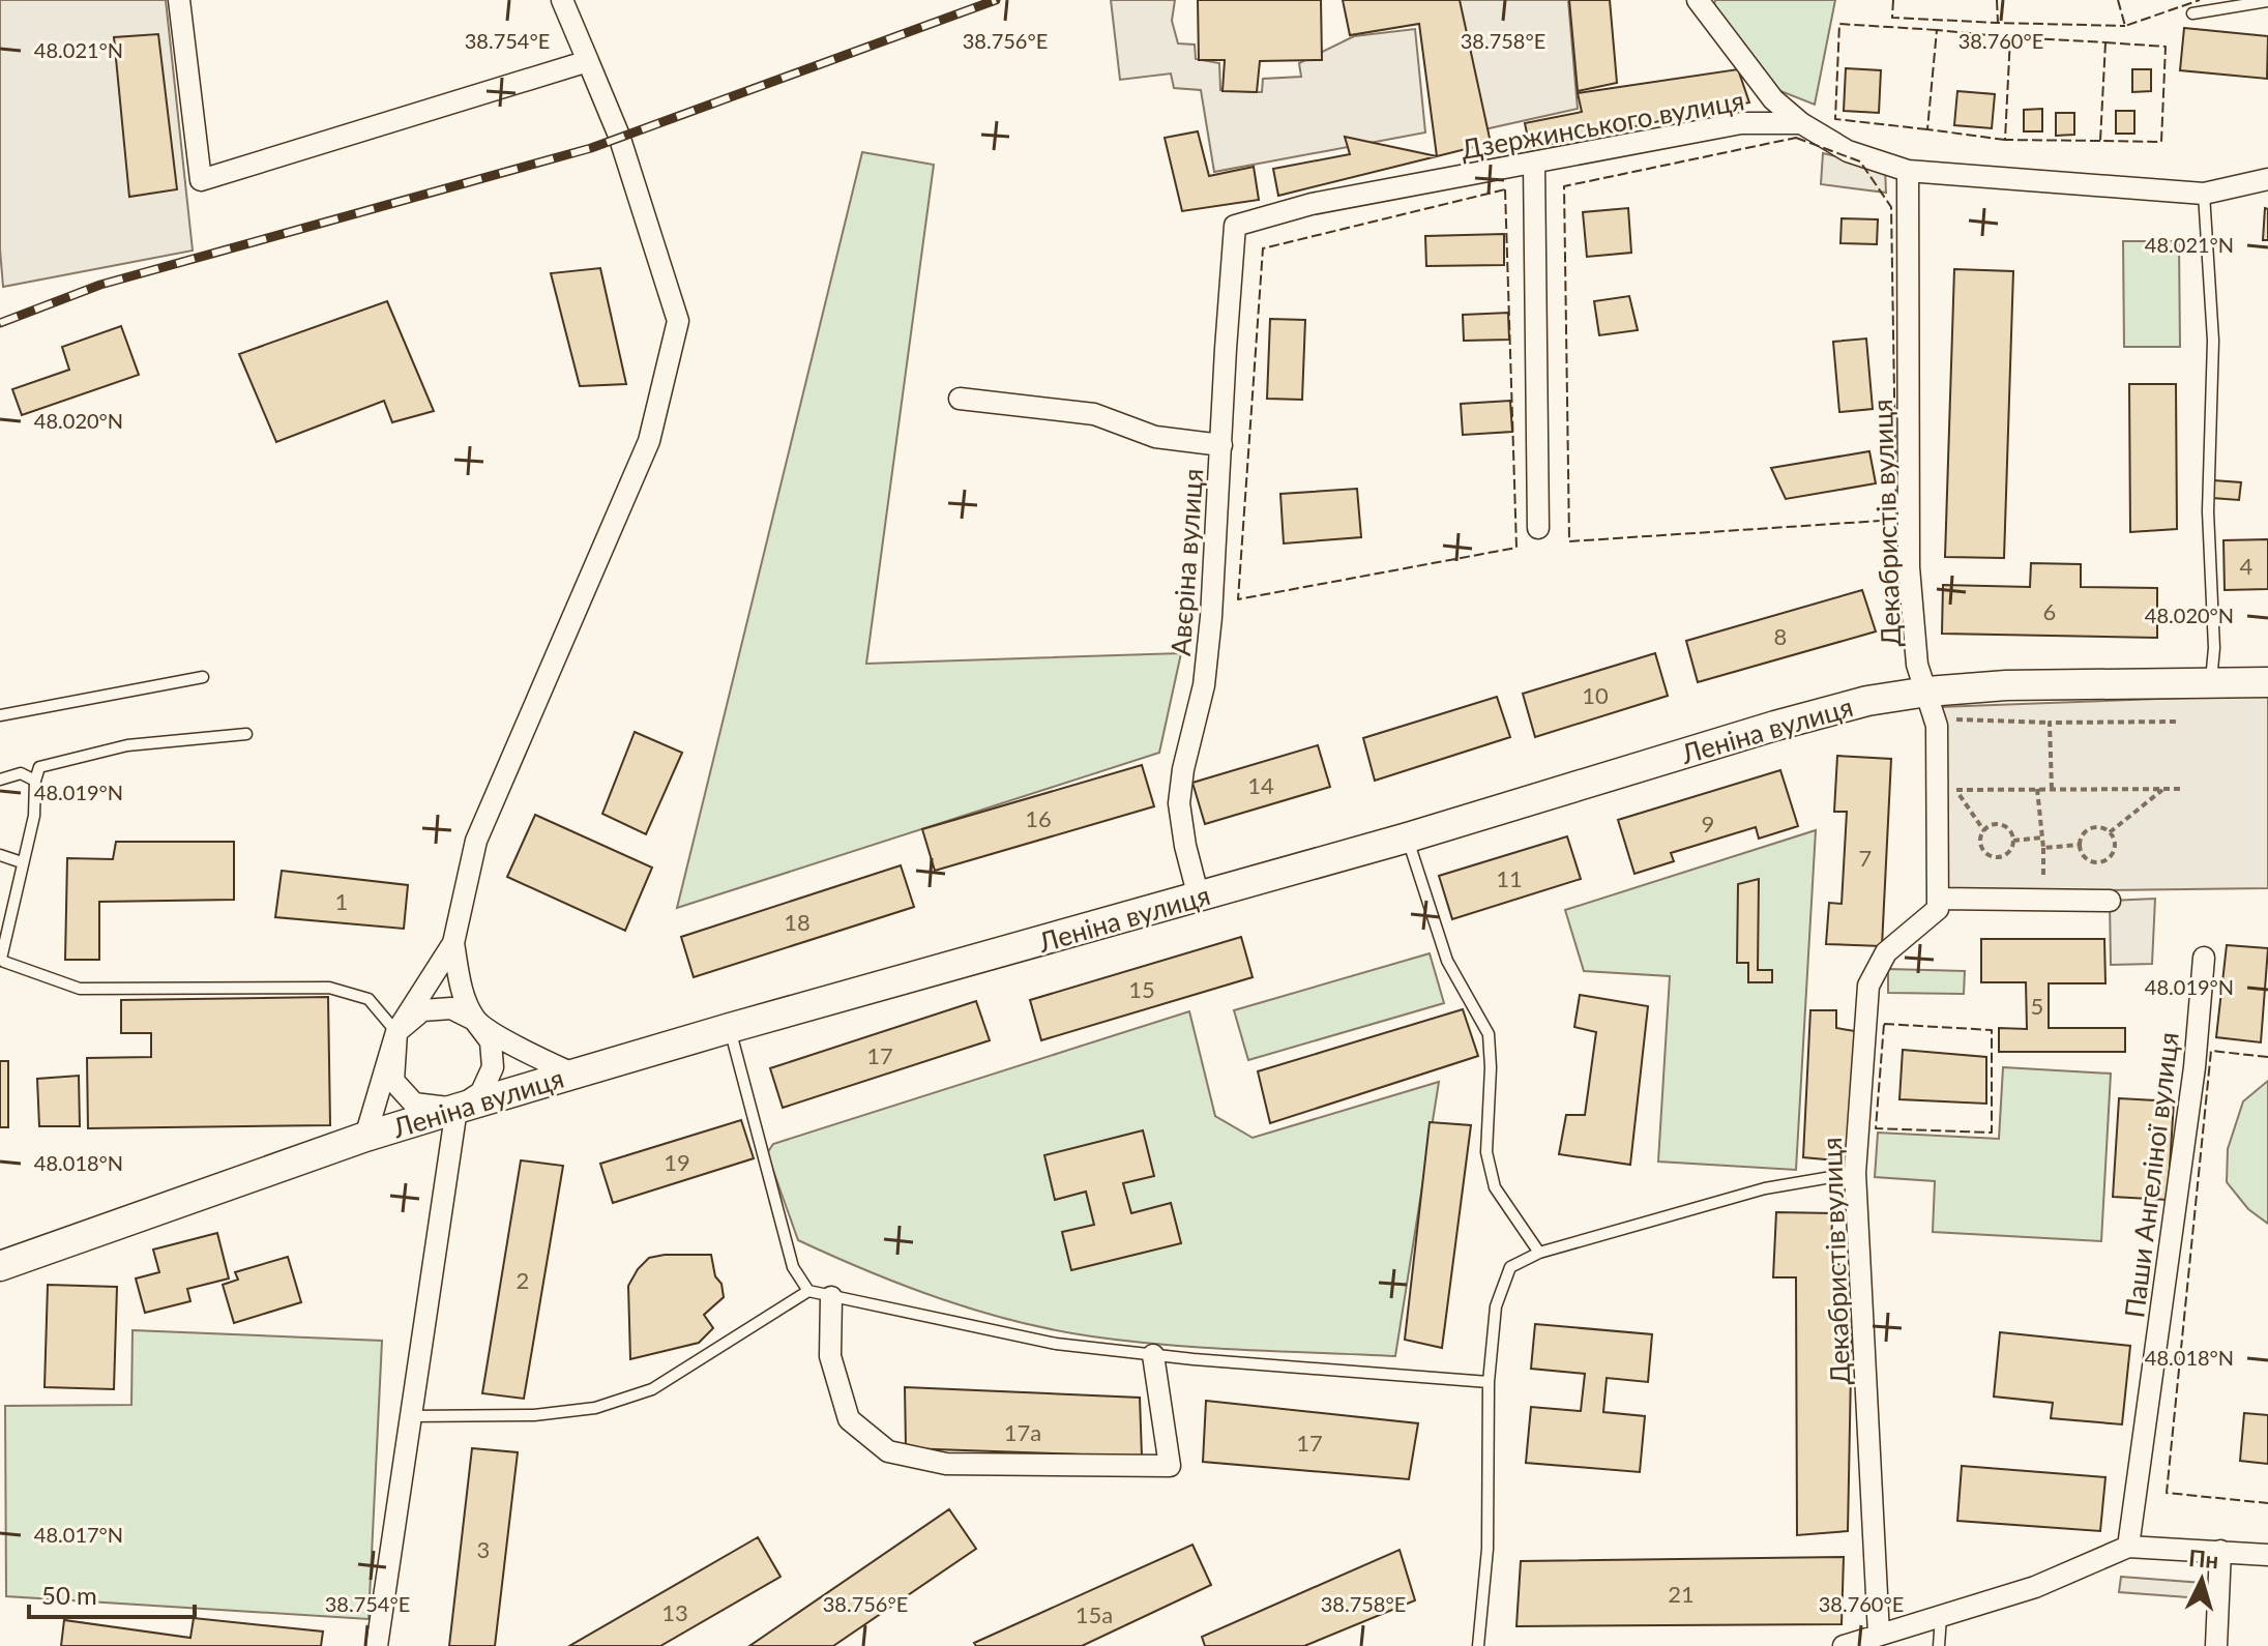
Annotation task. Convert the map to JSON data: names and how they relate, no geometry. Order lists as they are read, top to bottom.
{
  "streets": {
    "main road": ["Леніна вулиця"],
    "street": [
      "Дзержинського вулиця",
      "Декабристів вулиця",
      "Авєріна вулиця",
      "Паши Ангеліної вулиця"
    ]
  },
  "crossings": [
    ["Дзержинського вулиця", "Авєріна вулиця"],
    ["Декабристів вулиця", "Леніна вулиця"],
    ["Авєріна вулиця", "Леніна вулиця"]
  ],
  "house_numbers": [
    "4",
    "6",
    "8",
    "10",
    "14",
    "16",
    "9",
    "7",
    "11",
    "1",
    "18",
    "15",
    "5",
    "17",
    "19",
    "2",
    "17а",
    "17",
    "3",
    "21",
    "13",
    "15а"
  ],
  "scale_bar": "50 m",
  "north": "top",
  "coordinates": [
    "38.754°E",
    "38.756°E",
    "38.758°E",
    "38.760°E",
    "48.021°N",
    "48.020°N",
    "48.019°N",
    "48.018°N",
    "48.017°N"
  ]
}
